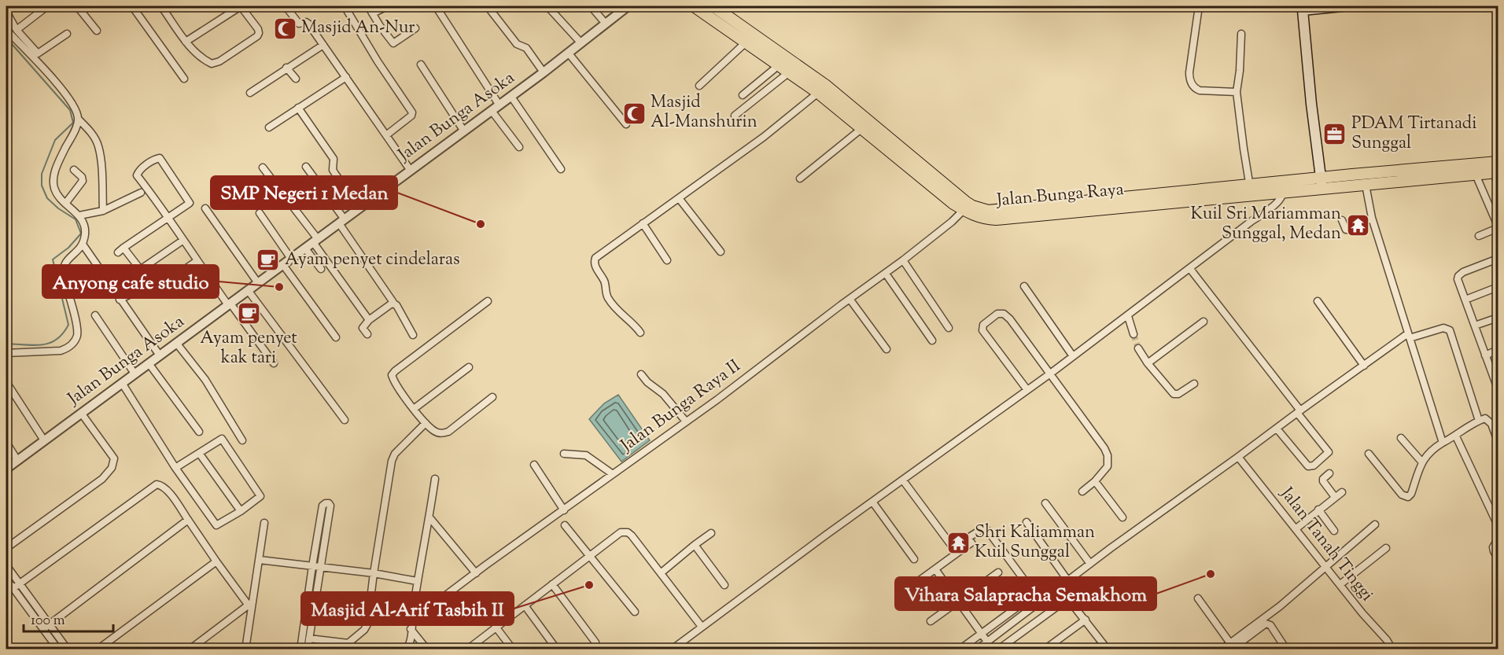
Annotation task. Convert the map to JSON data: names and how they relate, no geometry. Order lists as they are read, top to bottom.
{
  "streets": {
    "main road": ["Jalan Bunga Raya"],
    "street": ["Jalan Bunga Asoka", "Jalan Bunga Raya II", "Jalan Tanah Tinggi"]
  },
  "crossings": [
    ["Jalan Bunga Raya", "Jalan Bunga Raya II"]
  ],
  "places": {
    "mosque": ["Masjid An-Nur", "Masjid Al-Manshurin"],
    "office": ["PDAM Tirtanadi Sunggal"],
    "other": [
      "SMP Negeri 1 Medan",
      "Anyong cafe studio",
      "Vihara Salapracha Semakhom",
      "Masjid Al-Arif Tasbih II"
    ],
    "temple": ["Kuil Sri Mariamman Sunggal, Medan", "Shri Kaliamman Kuil Sunggal"],
    "cafe": ["Ayam penyet cindelaras", "Ayam penyet kak tari"]
  },
  "scale_bar": "100 m"
}
